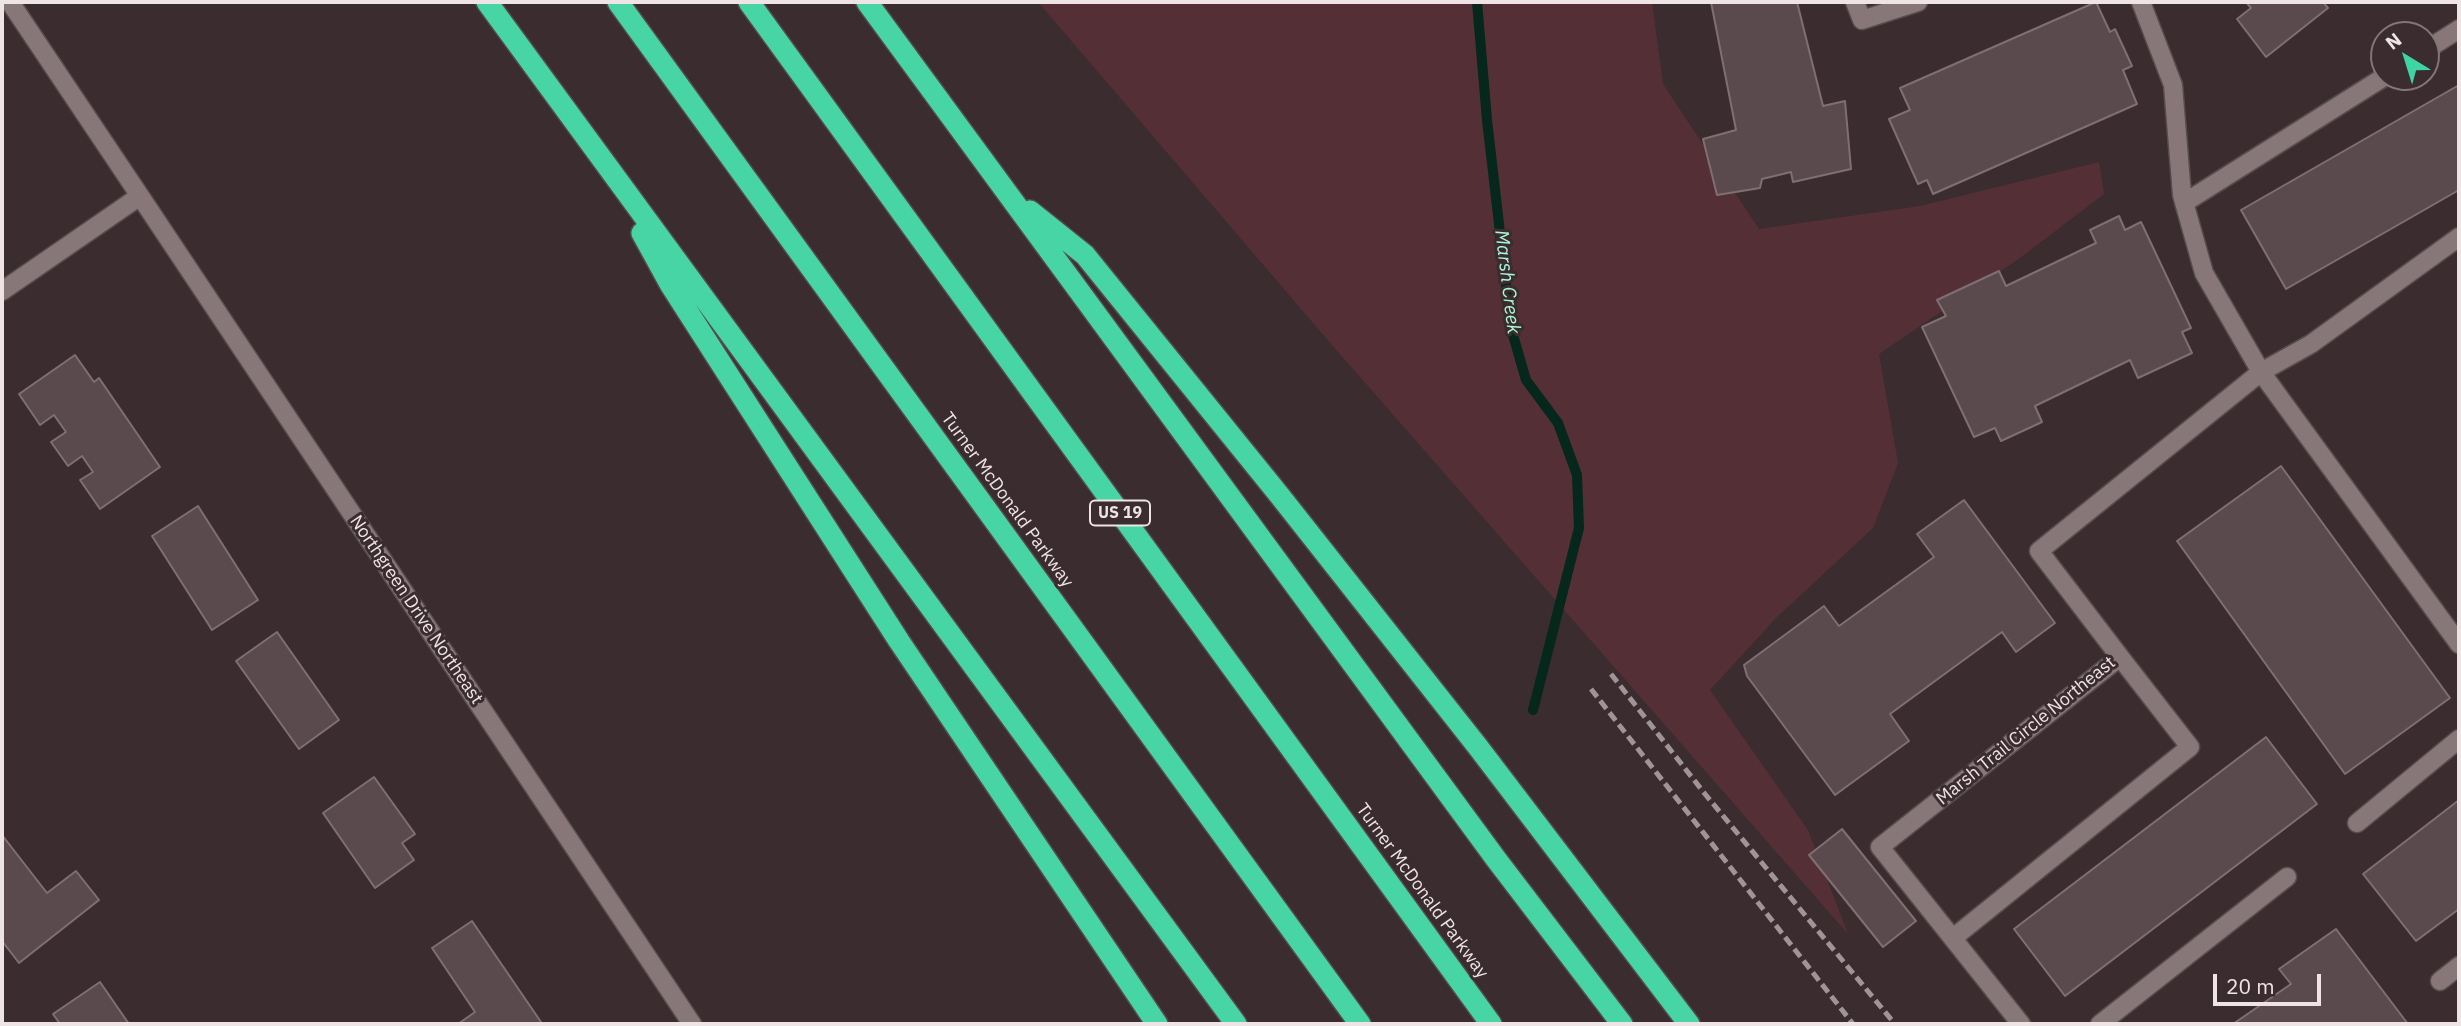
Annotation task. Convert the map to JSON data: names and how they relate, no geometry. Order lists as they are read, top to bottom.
{
  "streets": {
    "highway": ["Turner McDonald Parkway", "US 19"],
    "street": ["Northgreen Drive Northeast", "Marsh Trail Circle Northeast"]
  },
  "water": ["Marsh Creek"],
  "scale_bar": "20 m",
  "north": "top left"
}
